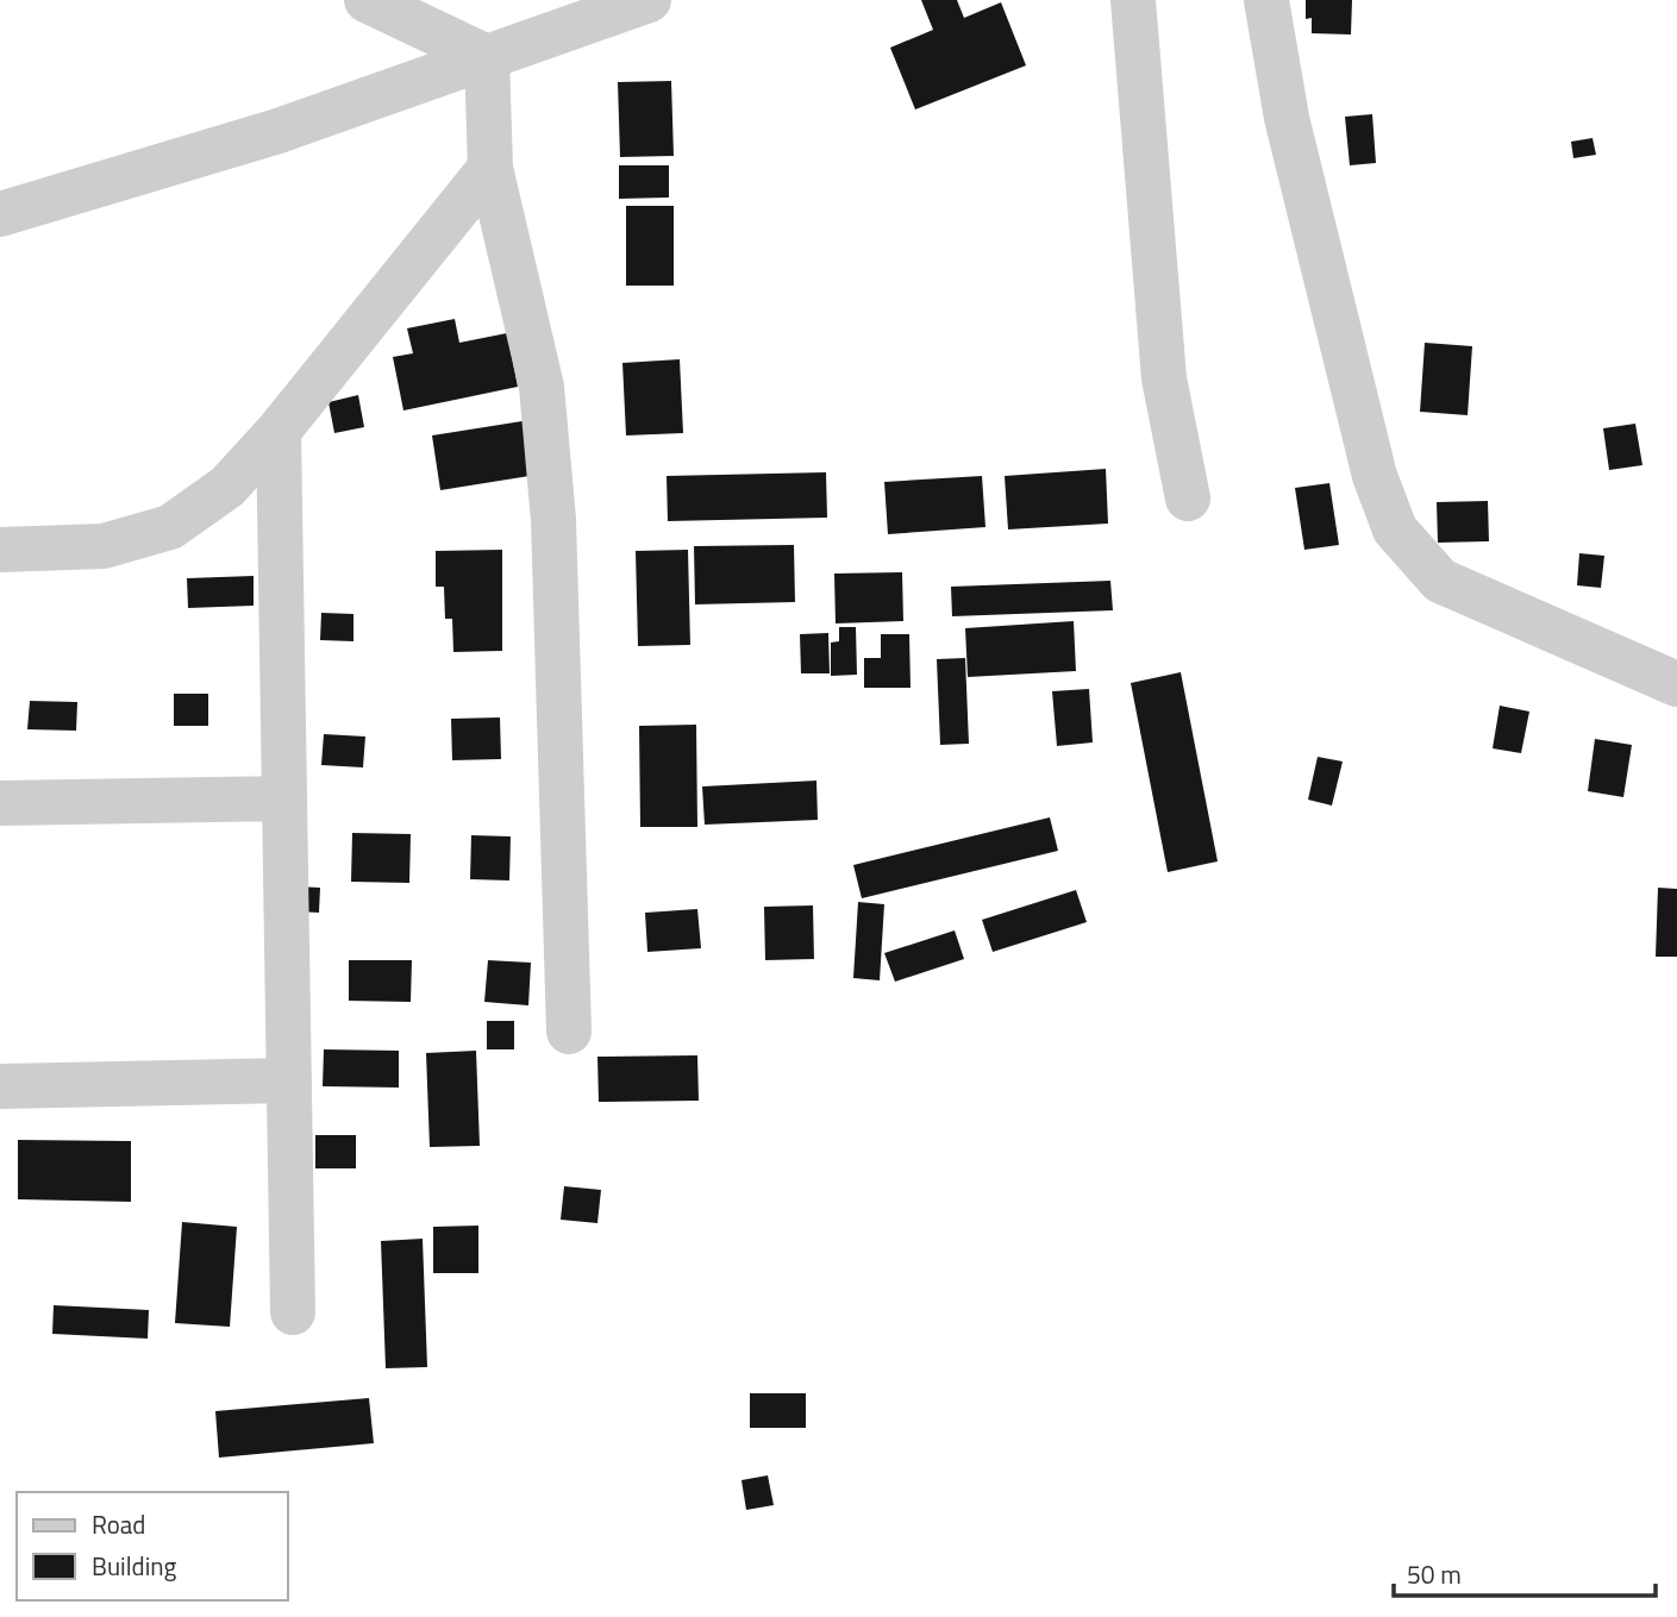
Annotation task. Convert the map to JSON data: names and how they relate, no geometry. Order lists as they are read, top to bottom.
{
  "legend": ["Road", "Building"],
  "scale_bar": "50 m"
}
